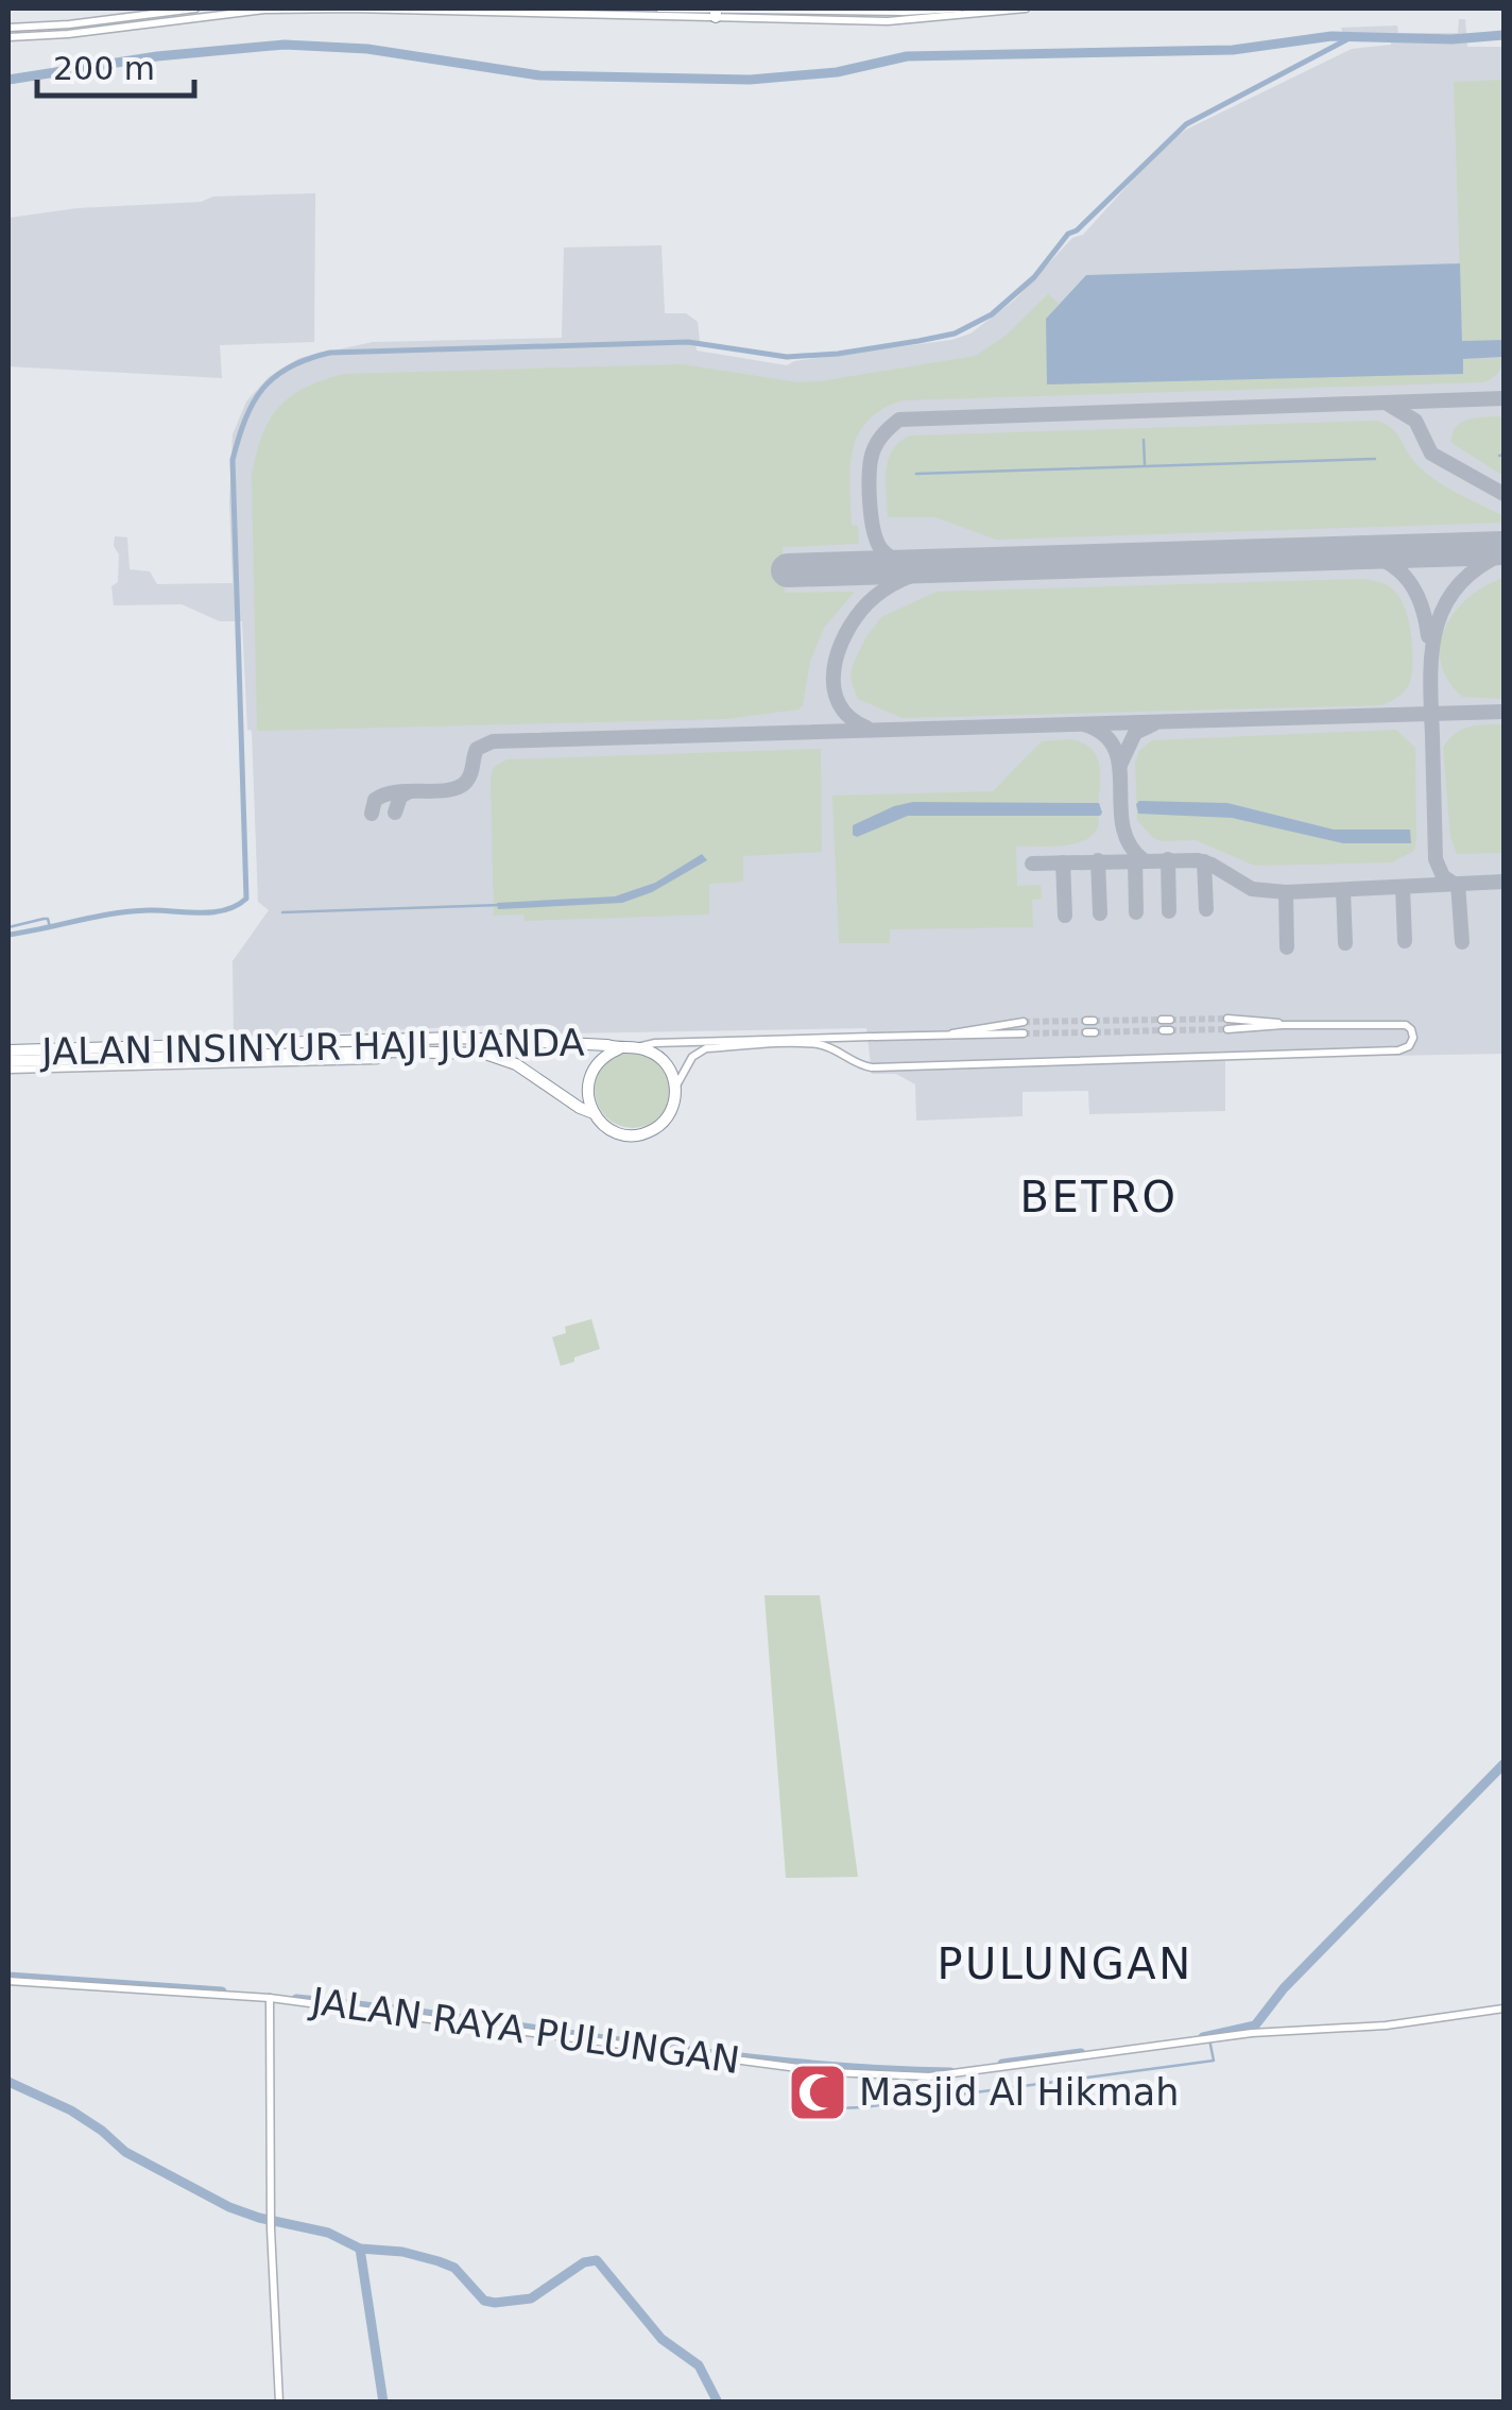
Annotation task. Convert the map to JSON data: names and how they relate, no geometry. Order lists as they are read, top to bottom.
{
  "streets": {
    "highway": ["JALAN INSINYUR HAJI JUANDA"],
    "street": ["JALAN RAYA PULUNGAN"]
  },
  "districts": ["BETRO", "PULUNGAN"],
  "places": {
    "mosque": ["Masjid Al Hikmah"]
  },
  "scale_bar": "200 m"
}
